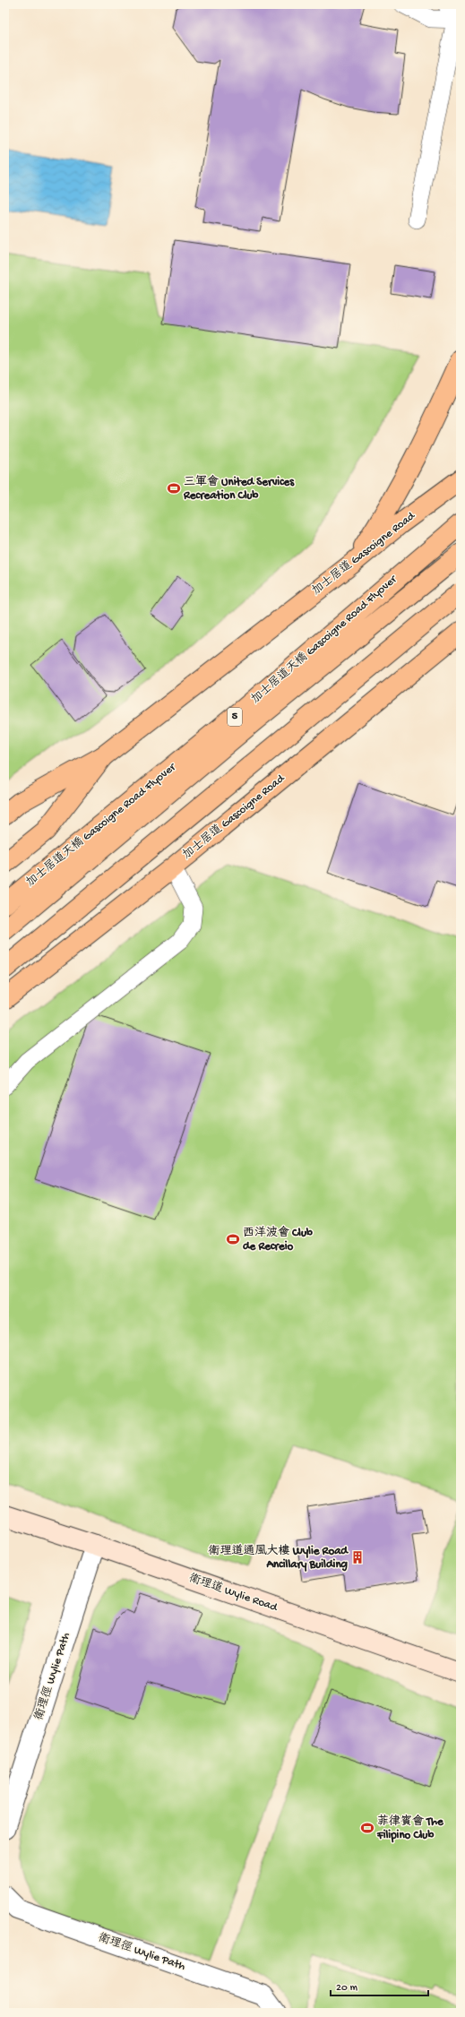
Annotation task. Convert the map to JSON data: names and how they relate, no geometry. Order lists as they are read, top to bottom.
{
  "streets": {
    "main road": ["加士居道 Gascoigne Road", "加士居道天橋 Gascoigne Road Flyover", "5"],
    "street": ["衛理道 Wylie Road", "衛理徑 Wylie Path"]
  },
  "crossings": [
    ["衛理道 Wylie Road", "衛理徑 Wylie Path"]
  ],
  "places": {
    "sports": ["三軍會 United Services Recreation Club", "西洋波會 Club de Recreio", "菲律賓會 The Filipino Club"],
    "building": ["衛理道通風大樓 Wylie Road Ancillary Building"]
  },
  "scale_bar": "20 m"
}
